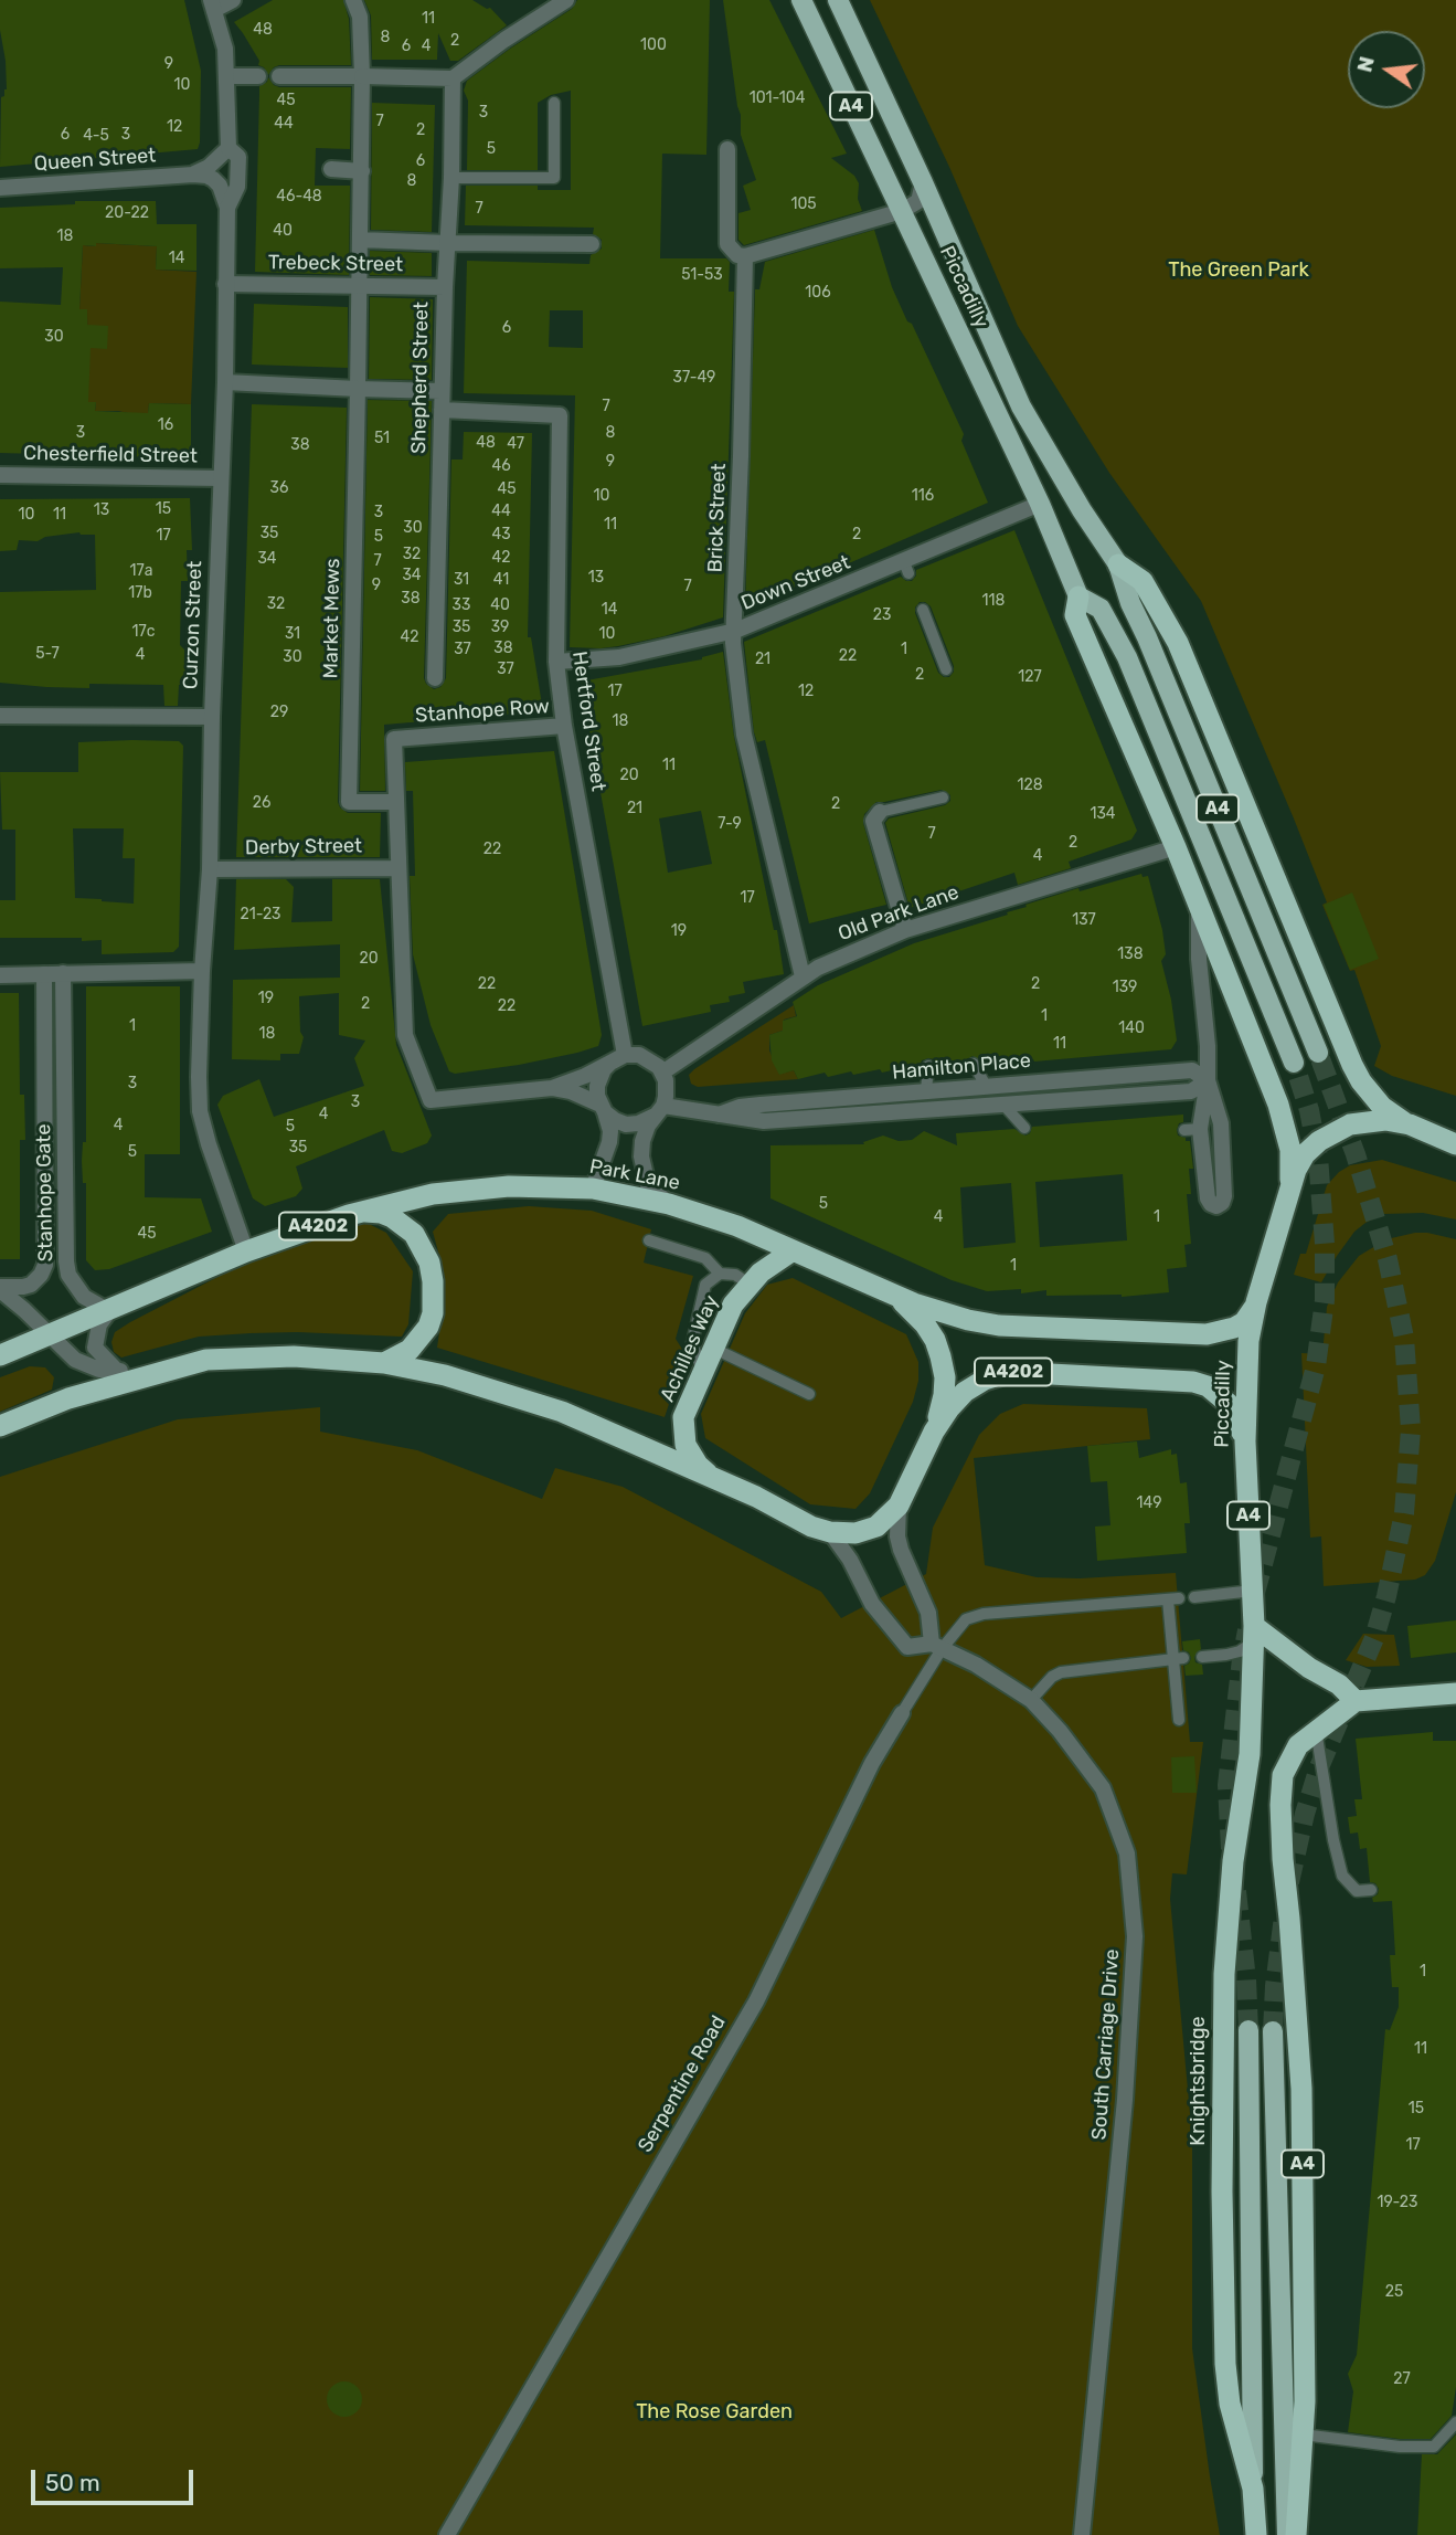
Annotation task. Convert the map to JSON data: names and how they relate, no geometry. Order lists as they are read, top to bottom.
{
  "streets": {
    "highway": [
      "A4",
      "Piccadilly",
      "Park Lane",
      "A4202",
      "Achilles Way",
      "Knightsbridge"
    ],
    "street": [
      "Queen Street",
      "Trebeck Street",
      "Shepherd Street",
      "Chesterfield Street",
      "Brick Street",
      "Down Street",
      "Market Mews",
      "Curzon Street",
      "Stanhope Row",
      "Hertford Street",
      "Derby Street",
      "Old Park Lane",
      "Hamilton Place",
      "Stanhope Gate",
      "South Carriage Drive",
      "Serpentine Road"
    ]
  },
  "crossings": [
    ["A4", "Piccadilly"],
    ["A4", "Old Park Lane"],
    ["A4", "Knightsbridge"],
    ["Trebeck Street", "Shepherd Street"],
    ["Trebeck Street", "Curzon Street"],
    ["Piccadilly", "Down Street"],
    ["Piccadilly", "Park Lane"],
    ["Piccadilly", "A4202"],
    ["Piccadilly", "Knightsbridge"],
    ["Shepherd Street", "Hertford Street"],
    ["Chesterfield Street", "Curzon Street"],
    ["Brick Street", "Down Street"],
    ["Brick Street", "Old Park Lane"],
    ["Down Street", "Hertford Street"],
    ["Market Mews", "Stanhope Row"],
    ["Curzon Street", "Derby Street"],
    ["Curzon Street", "Park Lane"],
    ["Stanhope Row", "Hertford Street"],
    ["Stanhope Row", "Derby Street"],
    ["Hertford Street", "Old Park Lane"],
    ["Hertford Street", "Hamilton Place"],
    ["Hertford Street", "Park Lane"],
    ["Old Park Lane", "Hamilton Place"],
    ["Park Lane", "Stanhope Gate"],
    ["Park Lane", "A4202"],
    ["Park Lane", "Achilles Way"],
    ["Park Lane", "South Carriage Drive"],
    ["A4202", "Achilles Way"],
    ["A4202", "South Carriage Drive"],
    ["Achilles Way", "South Carriage Drive"],
    ["South Carriage Drive", "Serpentine Road"]
  ],
  "parks": ["The Green Park", "The Rose Garden"],
  "house_numbers": [
    "11",
    "48",
    "8",
    "2",
    "100",
    "6",
    "4",
    "9",
    "10",
    "101-104",
    "45",
    "3",
    "7",
    "44",
    "12",
    "2",
    "6",
    "3",
    "4-5",
    "5",
    "6",
    "8",
    "46-48",
    "105",
    "7",
    "20-22",
    "40",
    "18",
    "14",
    "51-53",
    "106",
    "6",
    "30",
    "37-49",
    "7",
    "16",
    "3",
    "8",
    "51",
    "48",
    "47",
    "38",
    "9",
    "46",
    "36",
    "45",
    "10",
    "116",
    "15",
    "13",
    "44",
    "3",
    "10",
    "11",
    "11",
    "30",
    "35",
    "43",
    "2",
    "17",
    "5",
    "32",
    "42",
    "34",
    "7",
    "17a",
    "34",
    "13",
    "31",
    "41",
    "9",
    "7",
    "17b",
    "38",
    "118",
    "32",
    "33",
    "40",
    "14",
    "23",
    "35",
    "39",
    "17c",
    "31",
    "10",
    "42",
    "38",
    "37",
    "1",
    "5-7",
    "4",
    "22",
    "30",
    "21",
    "37",
    "2",
    "127",
    "17",
    "12",
    "29",
    "18",
    "11",
    "20",
    "128",
    "26",
    "2",
    "21",
    "134",
    "7-9",
    "7",
    "2",
    "22",
    "4",
    "17",
    "21-23",
    "137",
    "19",
    "138",
    "20",
    "22",
    "2",
    "139",
    "19",
    "2",
    "22",
    "1",
    "1",
    "140",
    "18",
    "11",
    "3",
    "3",
    "4",
    "4",
    "5",
    "35",
    "5",
    "5",
    "4",
    "1",
    "45",
    "1",
    "149",
    "1",
    "11",
    "15",
    "17",
    "19-23",
    "25",
    "27"
  ],
  "scale_bar": "50 m",
  "north": "left"
}
